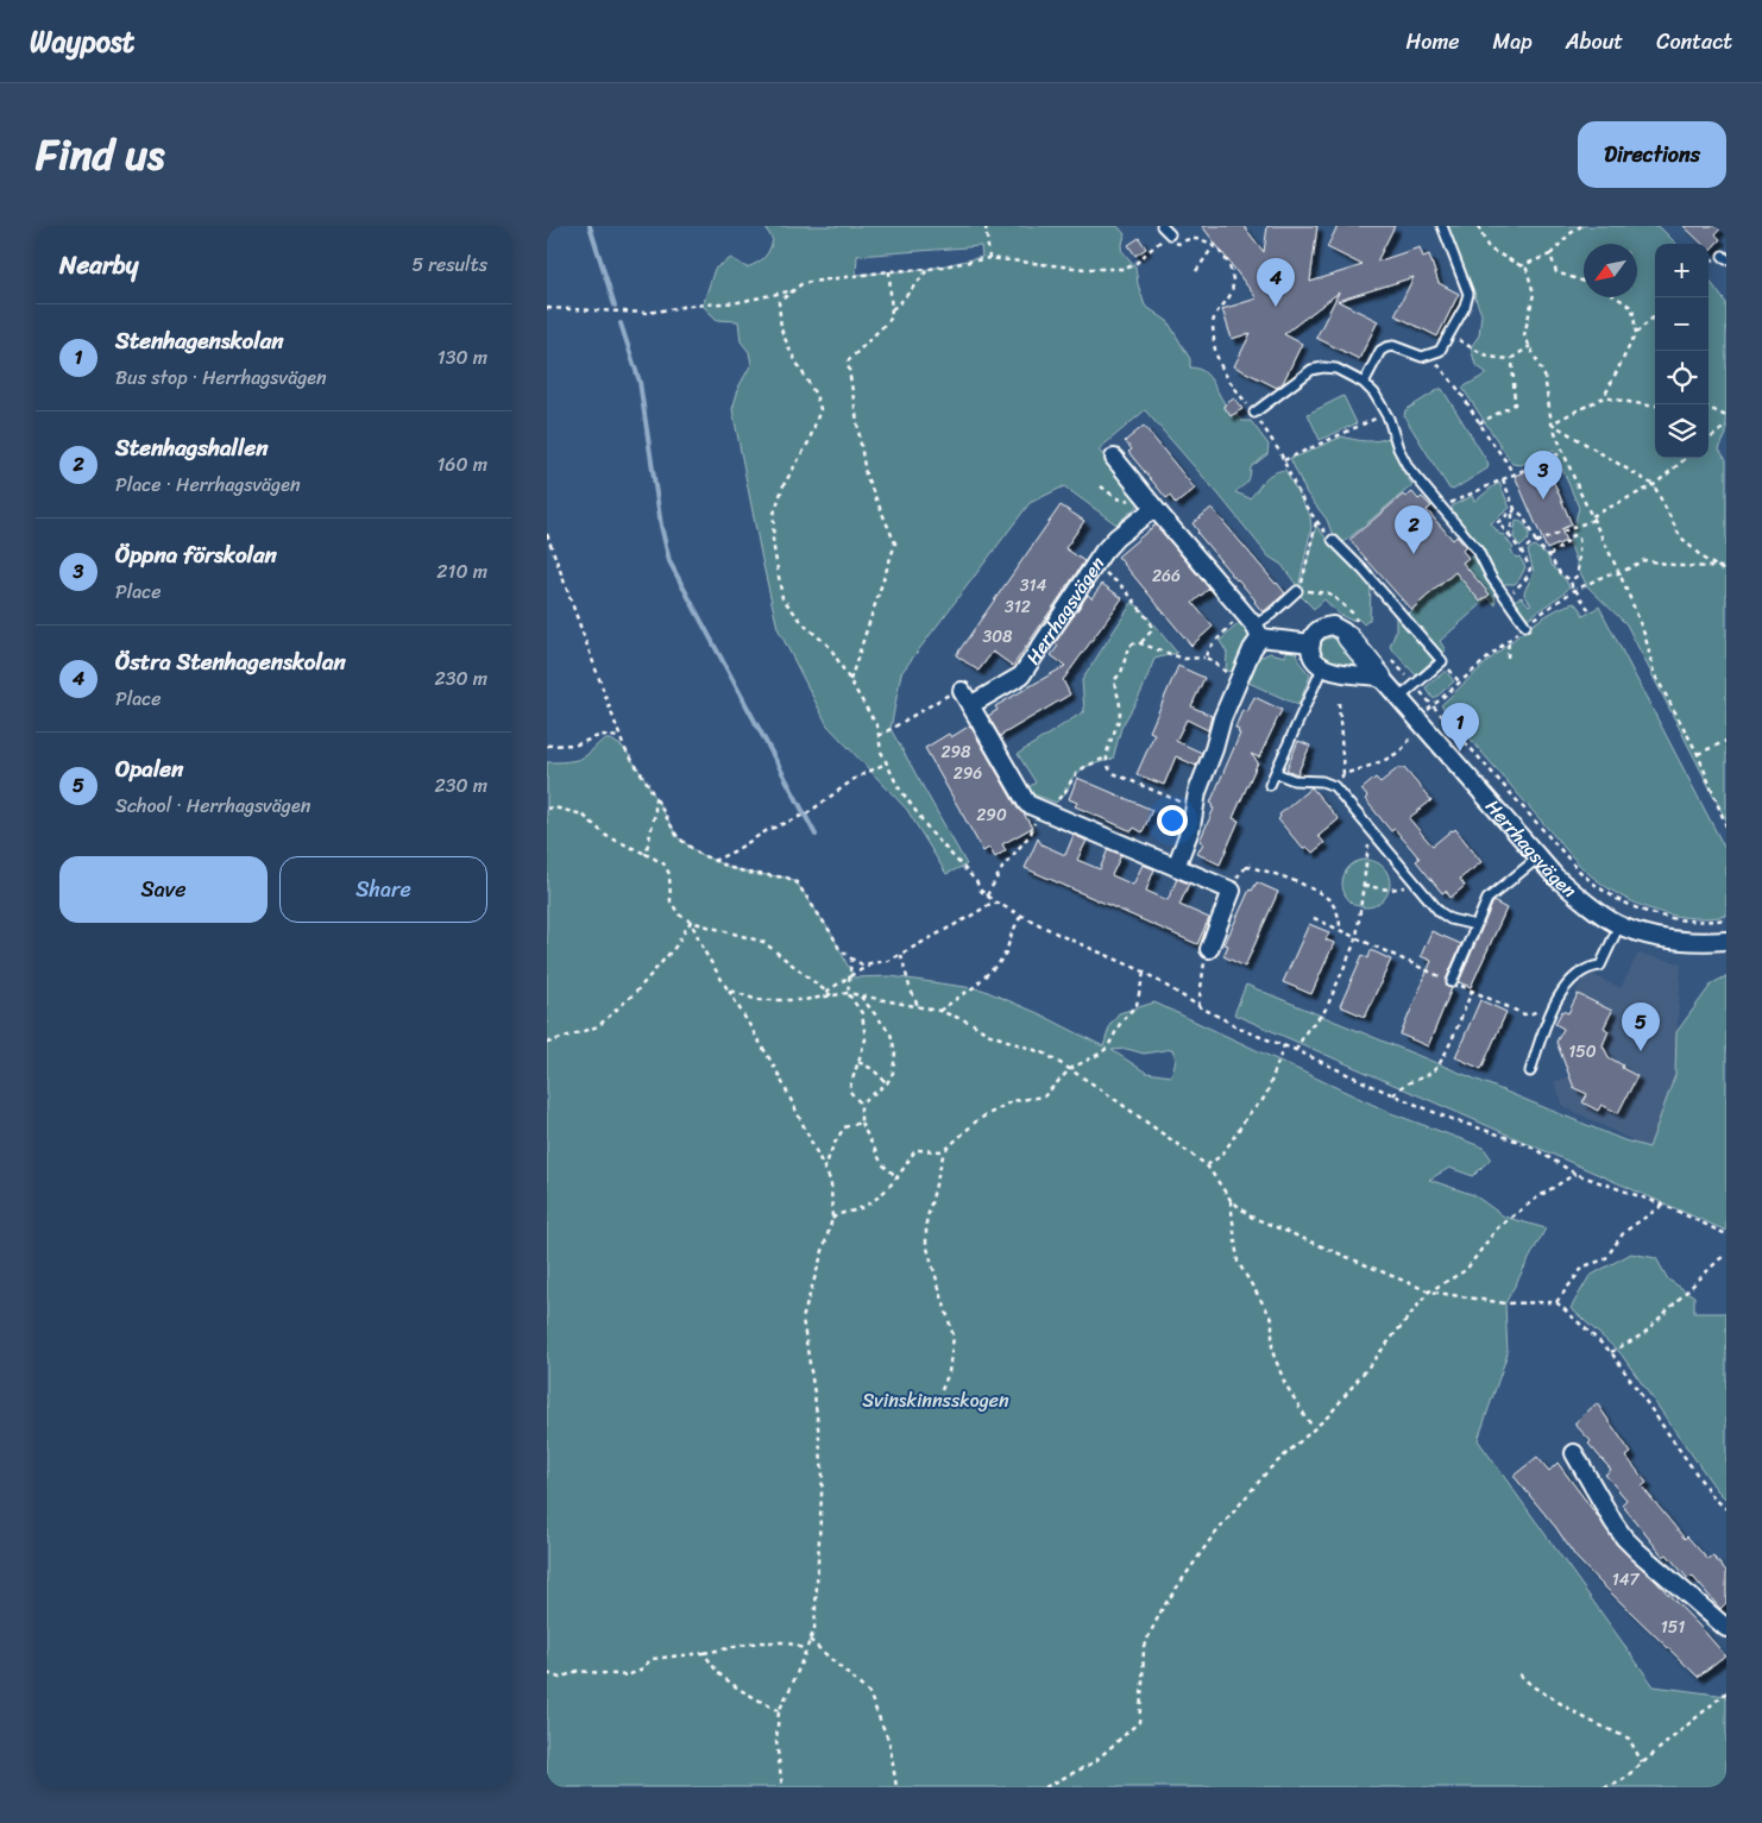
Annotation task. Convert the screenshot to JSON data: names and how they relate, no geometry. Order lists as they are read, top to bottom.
{
  "streets": {
    "street": ["Herrhagsvägen"]
  },
  "parks": ["Svinskinnsskogen"],
  "house_numbers": [
    "266",
    "314",
    "312",
    "308",
    "298",
    "296",
    "290",
    "150",
    "147",
    "151"
  ],
  "north": "bottom left",
  "page": {
    "header": "Waypost",
    "nav": [
      "Home",
      "Map",
      "About",
      "Contact"
    ],
    "title": "Find us",
    "buttons": [
      "Directions",
      ["Save", "Share"]
    ],
    "heading": ["Nearby", "5 results"],
    "map_buttons": ["+", "−"],
    "pins": [
      "4",
      "3",
      "2",
      "1",
      "5"
    ],
    "list": [
      {
        "mark": "1",
        "name": "Stenhagenskolan",
        "note": "Bus stop · Herrhagsvägen",
        "value": "130 m"
      },
      {
        "mark": "2",
        "name": "Stenhagshallen",
        "note": "Place · Herrhagsvägen",
        "value": "160 m"
      },
      {
        "mark": "3",
        "name": "Öppna förskolan",
        "note": "Place",
        "value": "210 m"
      },
      {
        "mark": "4",
        "name": "Östra Stenhagenskolan",
        "note": "Place",
        "value": "230 m"
      },
      {
        "mark": "5",
        "name": "Opalen",
        "note": "School · Herrhagsvägen",
        "value": "230 m"
      }
    ]
  }
}
